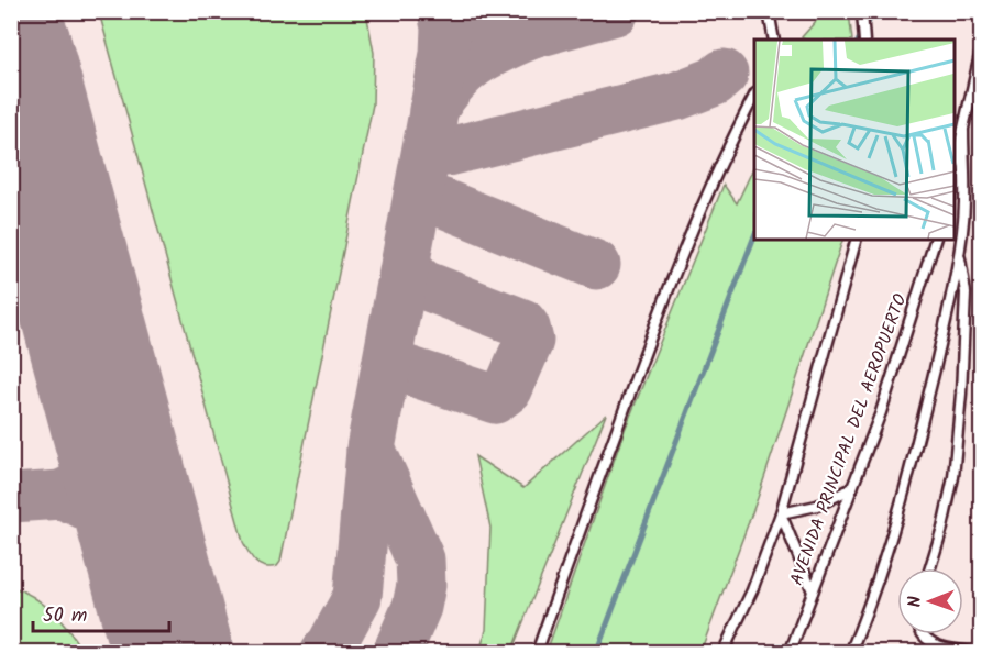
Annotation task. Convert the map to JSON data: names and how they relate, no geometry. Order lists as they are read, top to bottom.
{
  "streets": {
    "lane": ["AVENIDA PRINCIPAL DEL AEROPUERTO"]
  },
  "scale_bar": "50 m",
  "north": "left"
}
